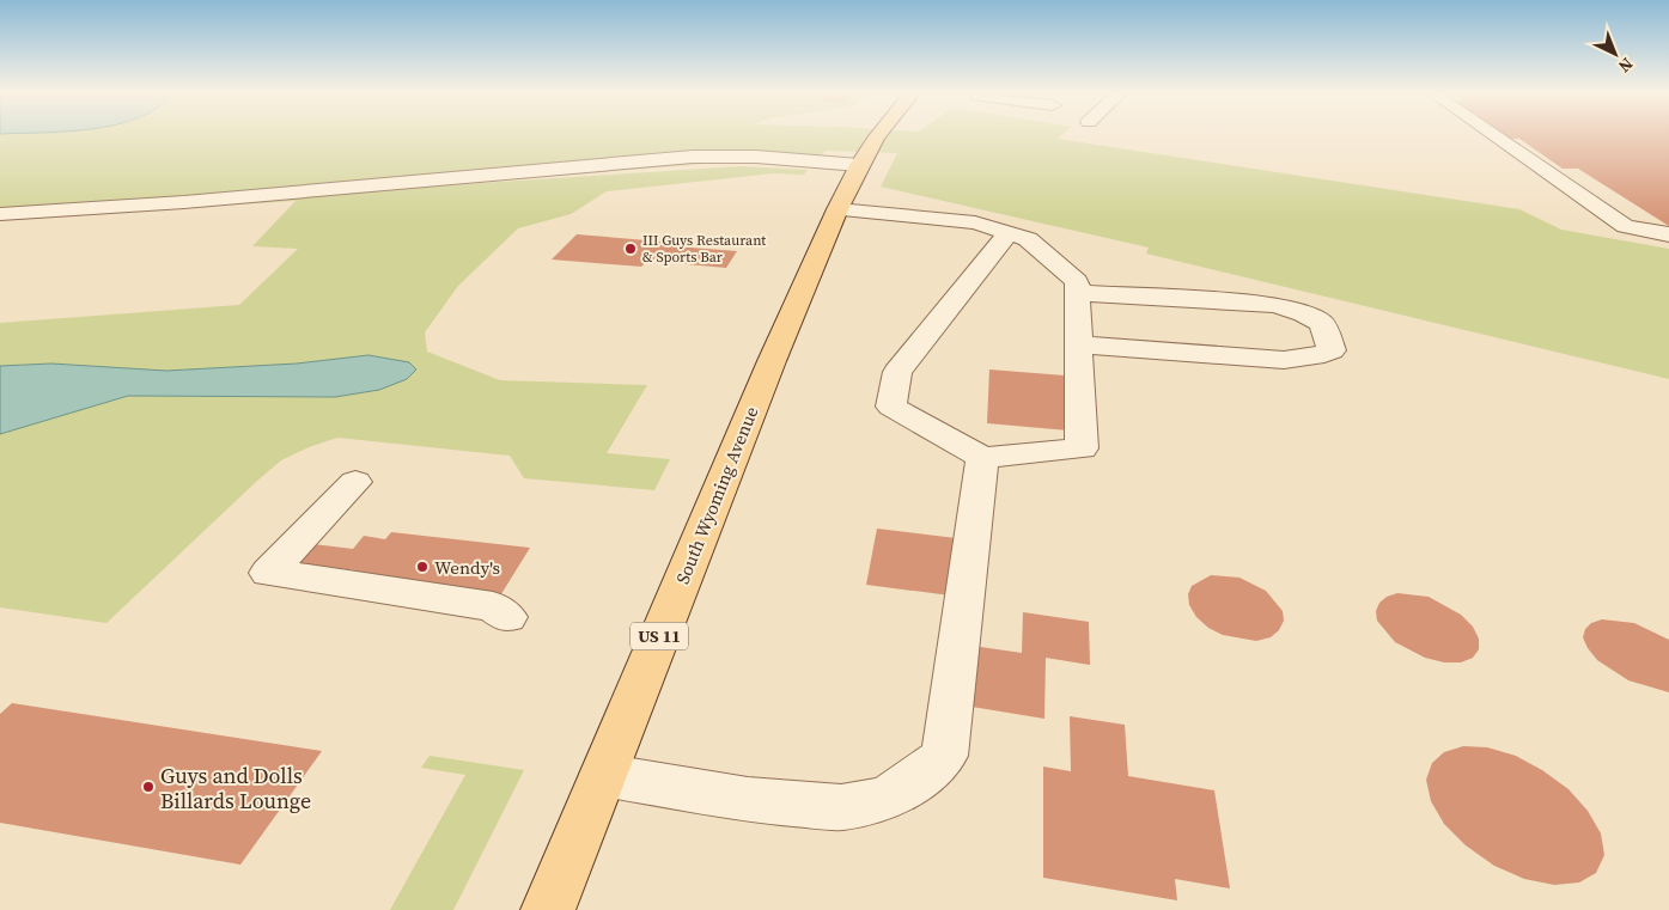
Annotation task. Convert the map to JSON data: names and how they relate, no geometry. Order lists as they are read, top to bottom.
{
  "streets": {
    "main road": ["South Wyoming Avenue", "US 11"]
  },
  "places": ["III Guys Restaurant & Sports Bar", "Wendy's", "Guys and Dolls Billards Lounge"],
  "north": "bottom right"
}
